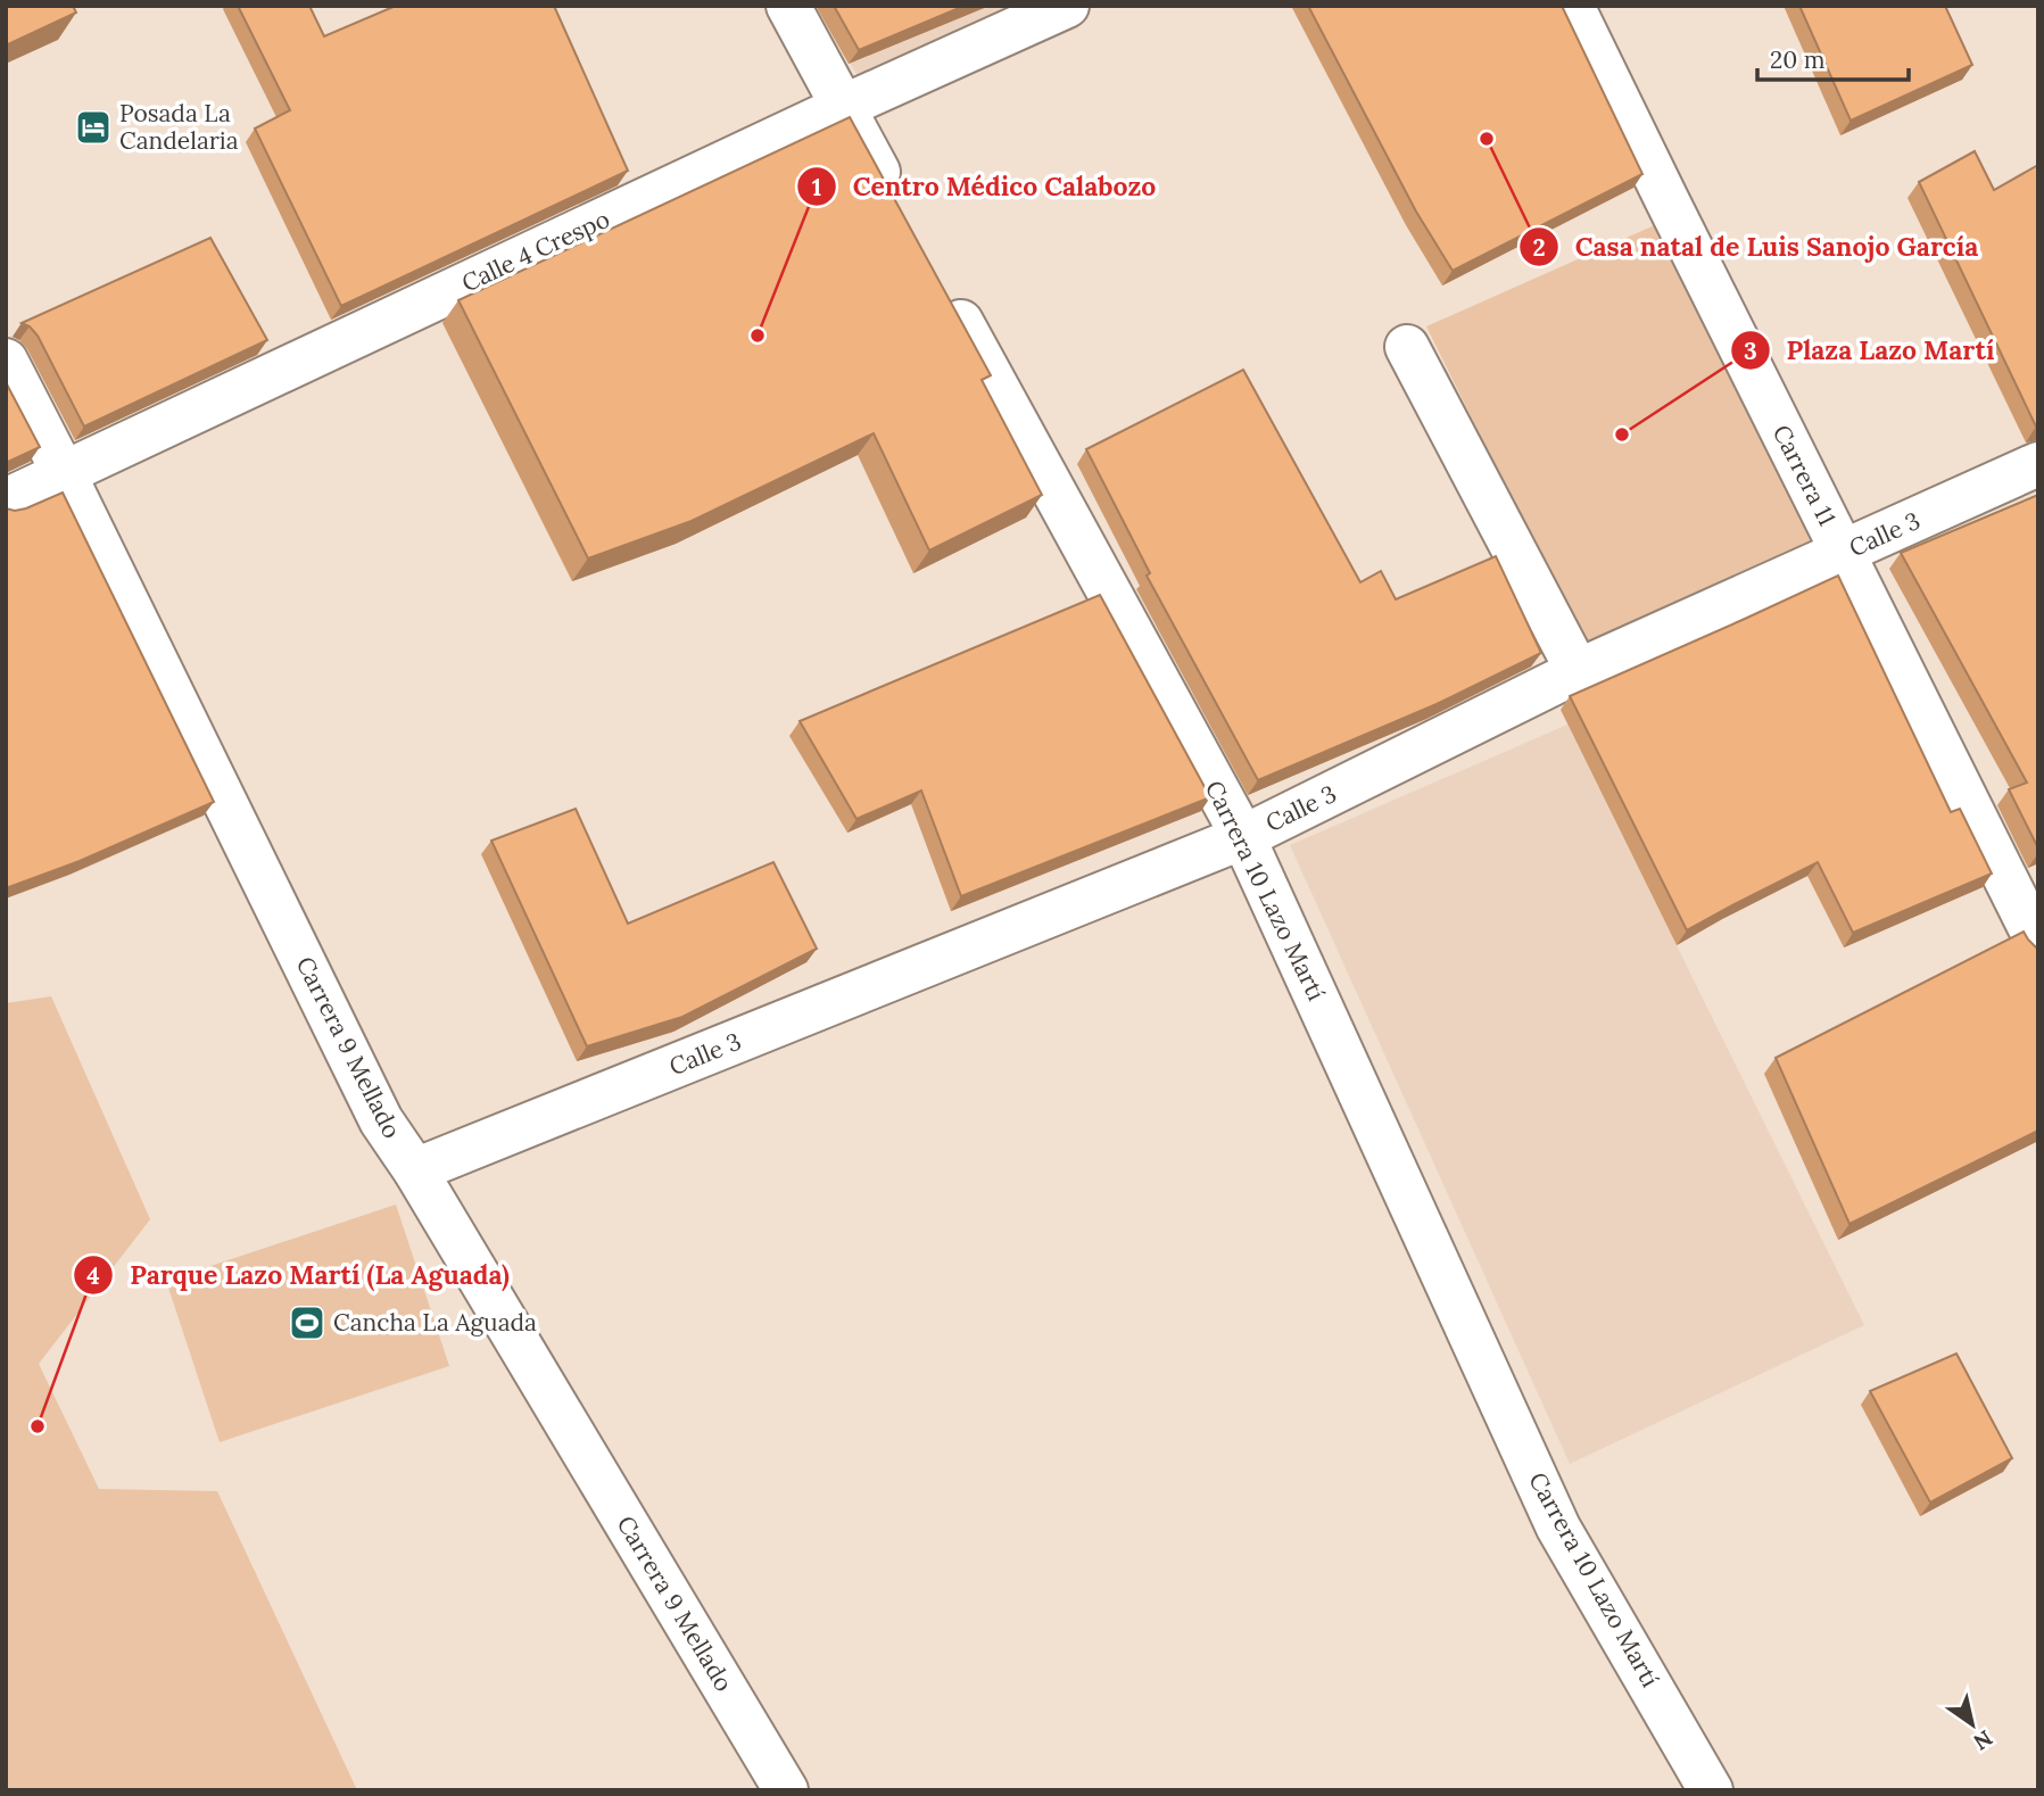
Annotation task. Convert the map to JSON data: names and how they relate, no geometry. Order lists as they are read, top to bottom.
{
  "streets": {
    "street": [
      "Calle 4 Crespo",
      "Carrera 11",
      "Calle 3",
      "Carrera 10 Lazo Martí",
      "Carrera 9 Mellado"
    ]
  },
  "crossings": [
    ["Calle 4 Crespo", "Carrera 9 Mellado"],
    ["Carrera 11", "Calle 3"],
    ["Calle 3", "Carrera 10 Lazo Martí"],
    ["Calle 3", "Carrera 9 Mellado"]
  ],
  "places": {
    "hotel": ["Posada La Candelaria"],
    "other": [
      "Casa natal de Luis Sanojo García",
      "Centro Médico Calabozo",
      "Plaza Lazo Martí",
      "Parque Lazo Martí (La Aguada)"
    ],
    "sports": ["Cancha La Aguada"]
  },
  "scale_bar": "20 m",
  "north": "bottom right"
}
